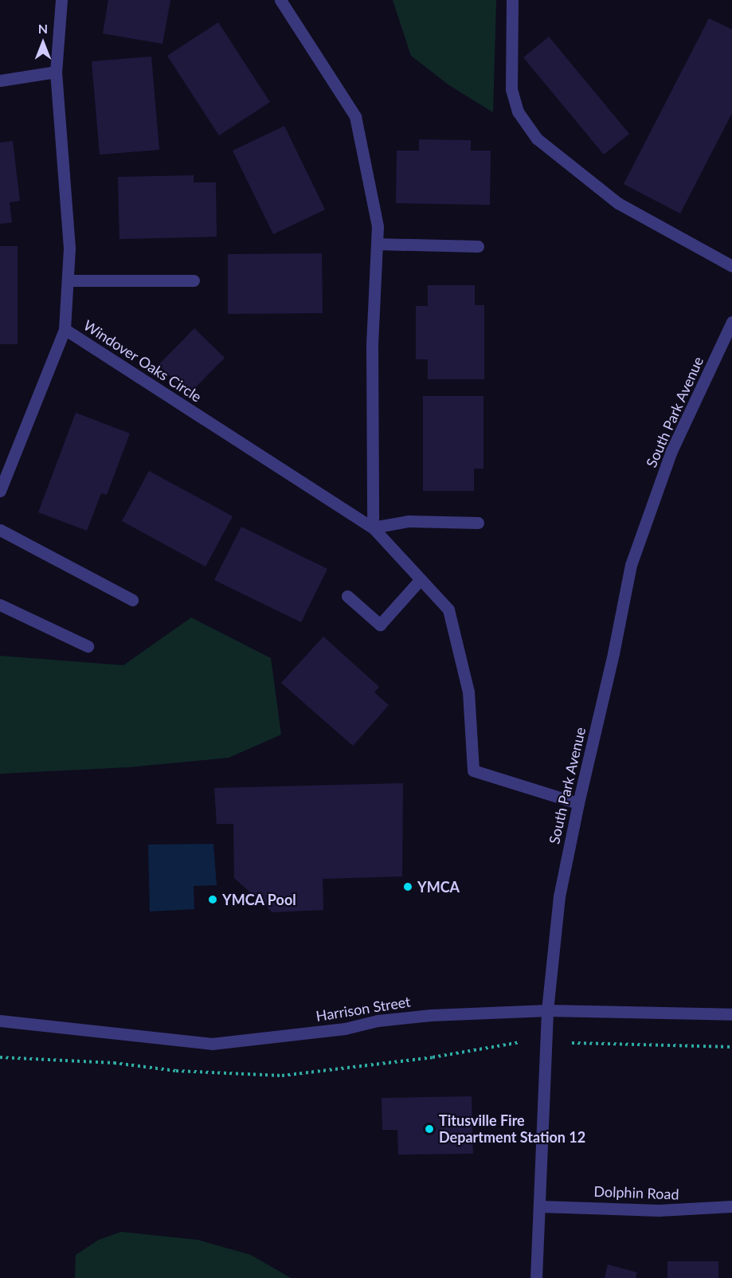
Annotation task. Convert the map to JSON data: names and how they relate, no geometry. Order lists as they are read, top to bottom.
{
  "streets": {
    "street": [
      "Windover Oaks Circle",
      "South Park Avenue",
      "Harrison Street",
      "Dolphin Road"
    ]
  },
  "crossings": [
    ["Windover Oaks Circle", "South Park Avenue"],
    ["South Park Avenue", "Harrison Street"],
    ["South Park Avenue", "Dolphin Road"]
  ],
  "places": ["YMCA", "YMCA Pool", "Titusville Fire Department Station 12"],
  "north": "top"
}
